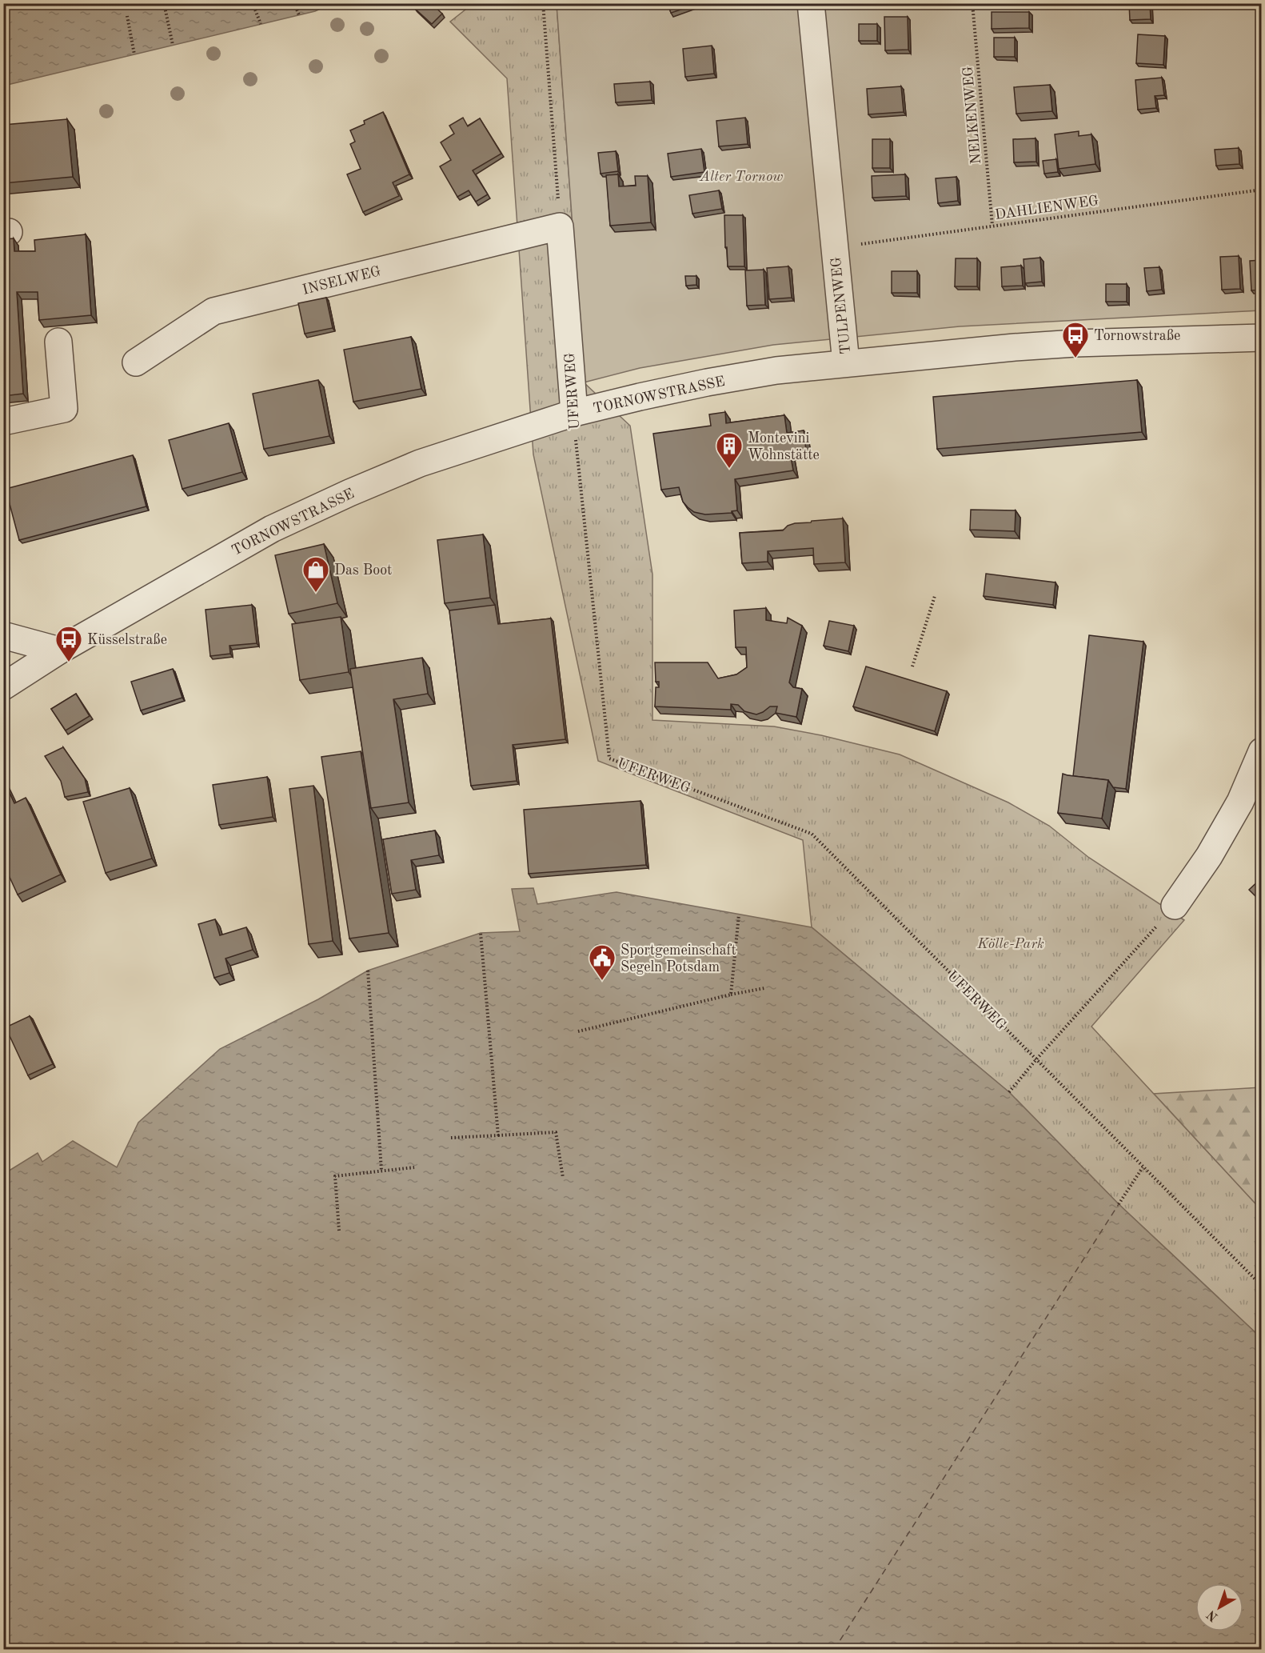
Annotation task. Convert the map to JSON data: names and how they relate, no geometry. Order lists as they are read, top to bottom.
{
  "streets": {
    "street": [
      "INSELWEG",
      "TULPENWEG",
      "UFERWEG",
      "TORNOWSTRASSE"
    ],
    "path": ["NELKENWEG", "DAHLIENWEG"]
  },
  "crossings": [
    ["NELKENWEG", "DAHLIENWEG"],
    ["DAHLIENWEG", "TULPENWEG"],
    ["INSELWEG", "UFERWEG"],
    ["TULPENWEG", "TORNOWSTRASSE"],
    ["UFERWEG", "TORNOWSTRASSE"]
  ],
  "parks": ["Alter Tornow", "Kölle-Park"],
  "places": {
    "bus stop": ["Tornowstraße", "Küsselstraße"],
    "building": ["Montevini Wohnstätte"],
    "shop": ["Das Boot"],
    "public building": ["Sportgemeinschaft Segeln Potsdam"]
  },
  "north": "bottom left"
}
